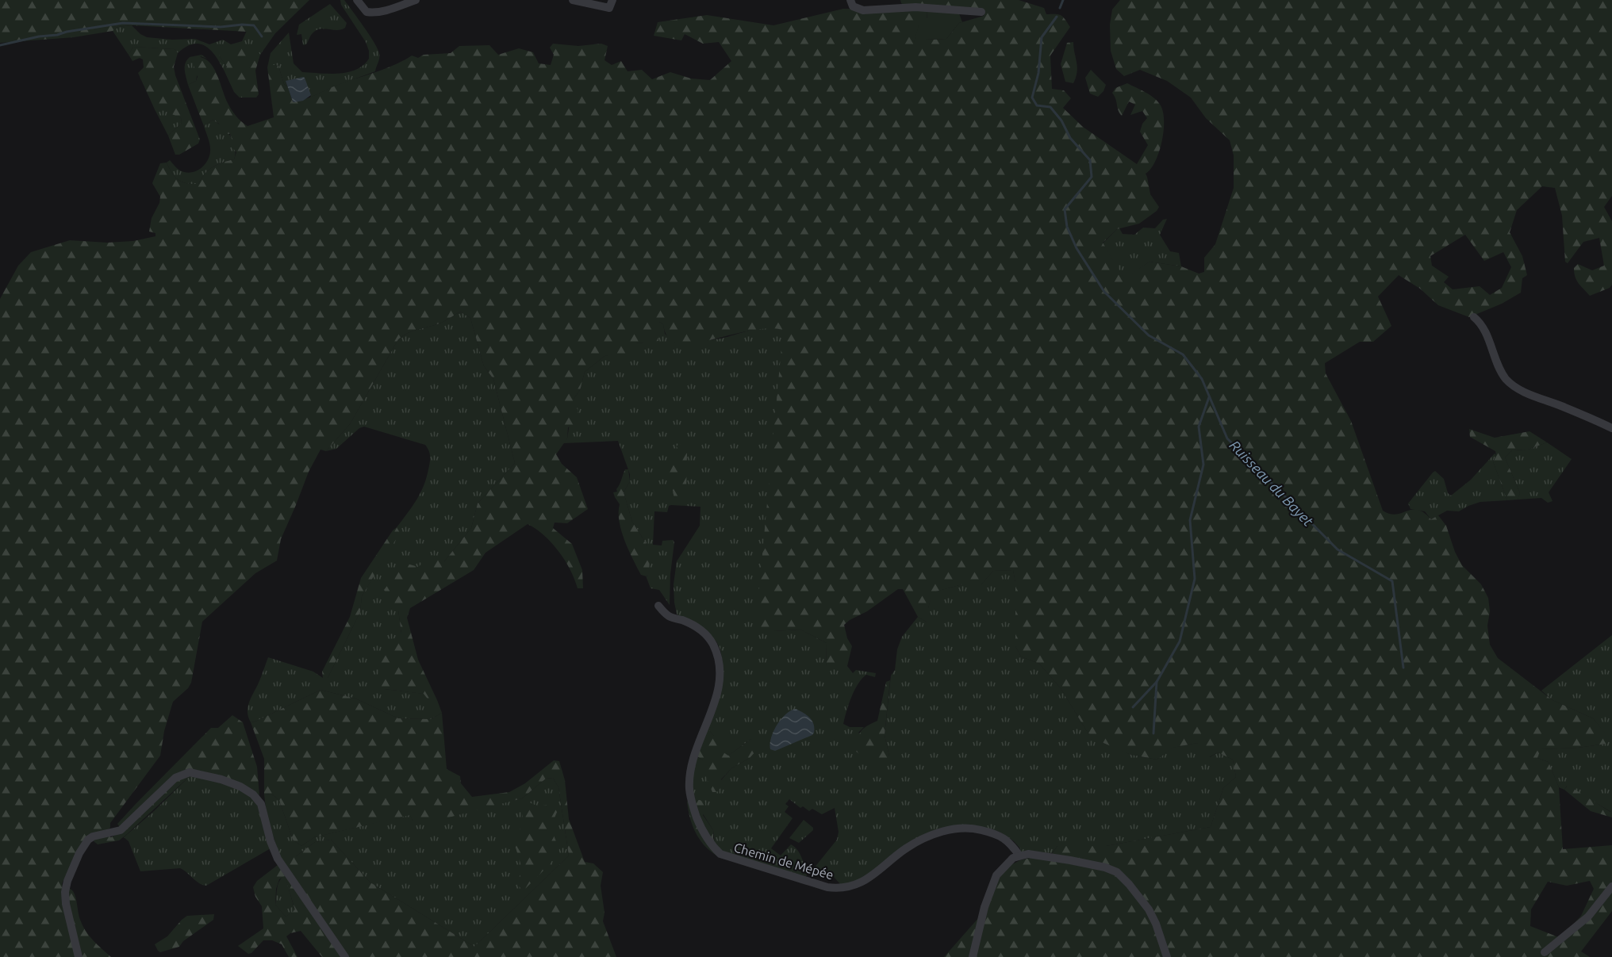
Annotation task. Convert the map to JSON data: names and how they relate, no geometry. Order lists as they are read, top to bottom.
{
  "streets": {
    "street": ["Chemin de Mépée"]
  },
  "water": ["Ruisseau du Bayet"]
}
